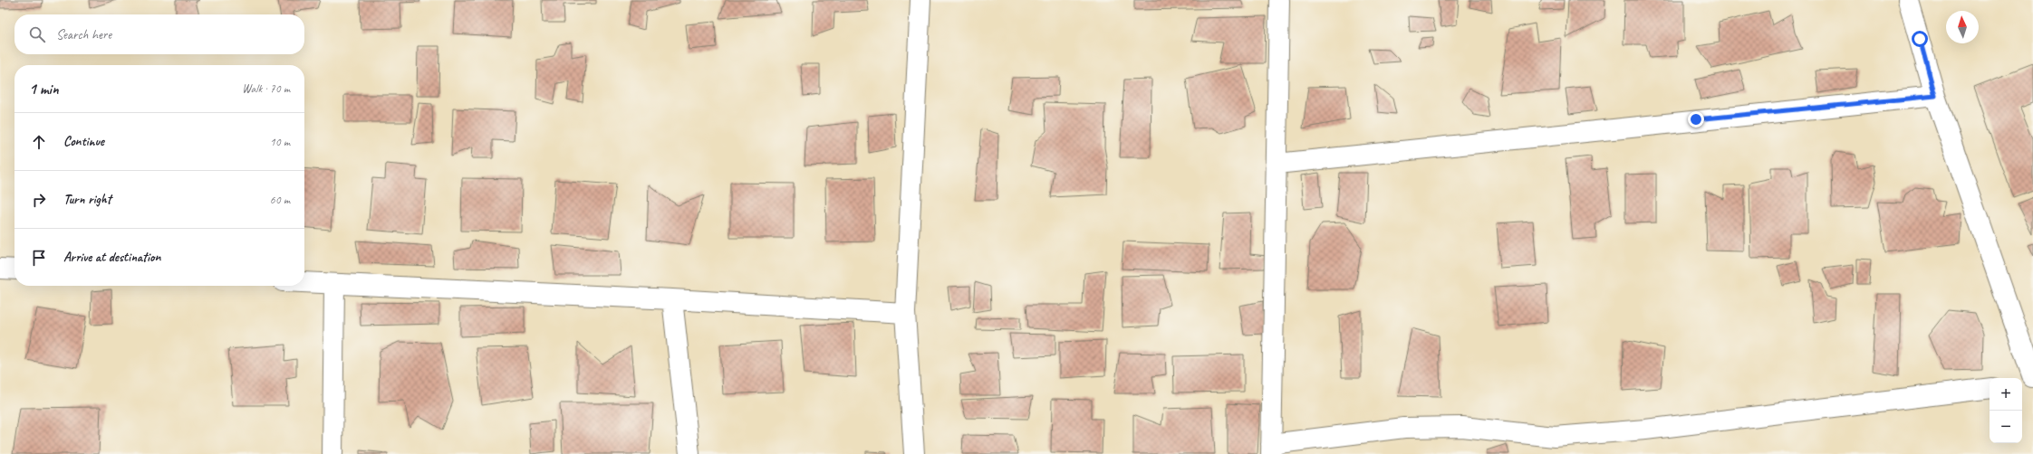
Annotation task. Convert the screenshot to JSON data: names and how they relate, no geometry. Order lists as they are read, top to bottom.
{
  "north": "top",
  "page": {
    "search": "Search here",
    "heading": ["1 min", "Walk · 70 m"],
    "list": [
      ["Continue", "10 m"],
      ["Turn right", "60 m"],
      "Arrive at destination"
    ],
    "map_buttons": ["+", "−"]
  }
}
